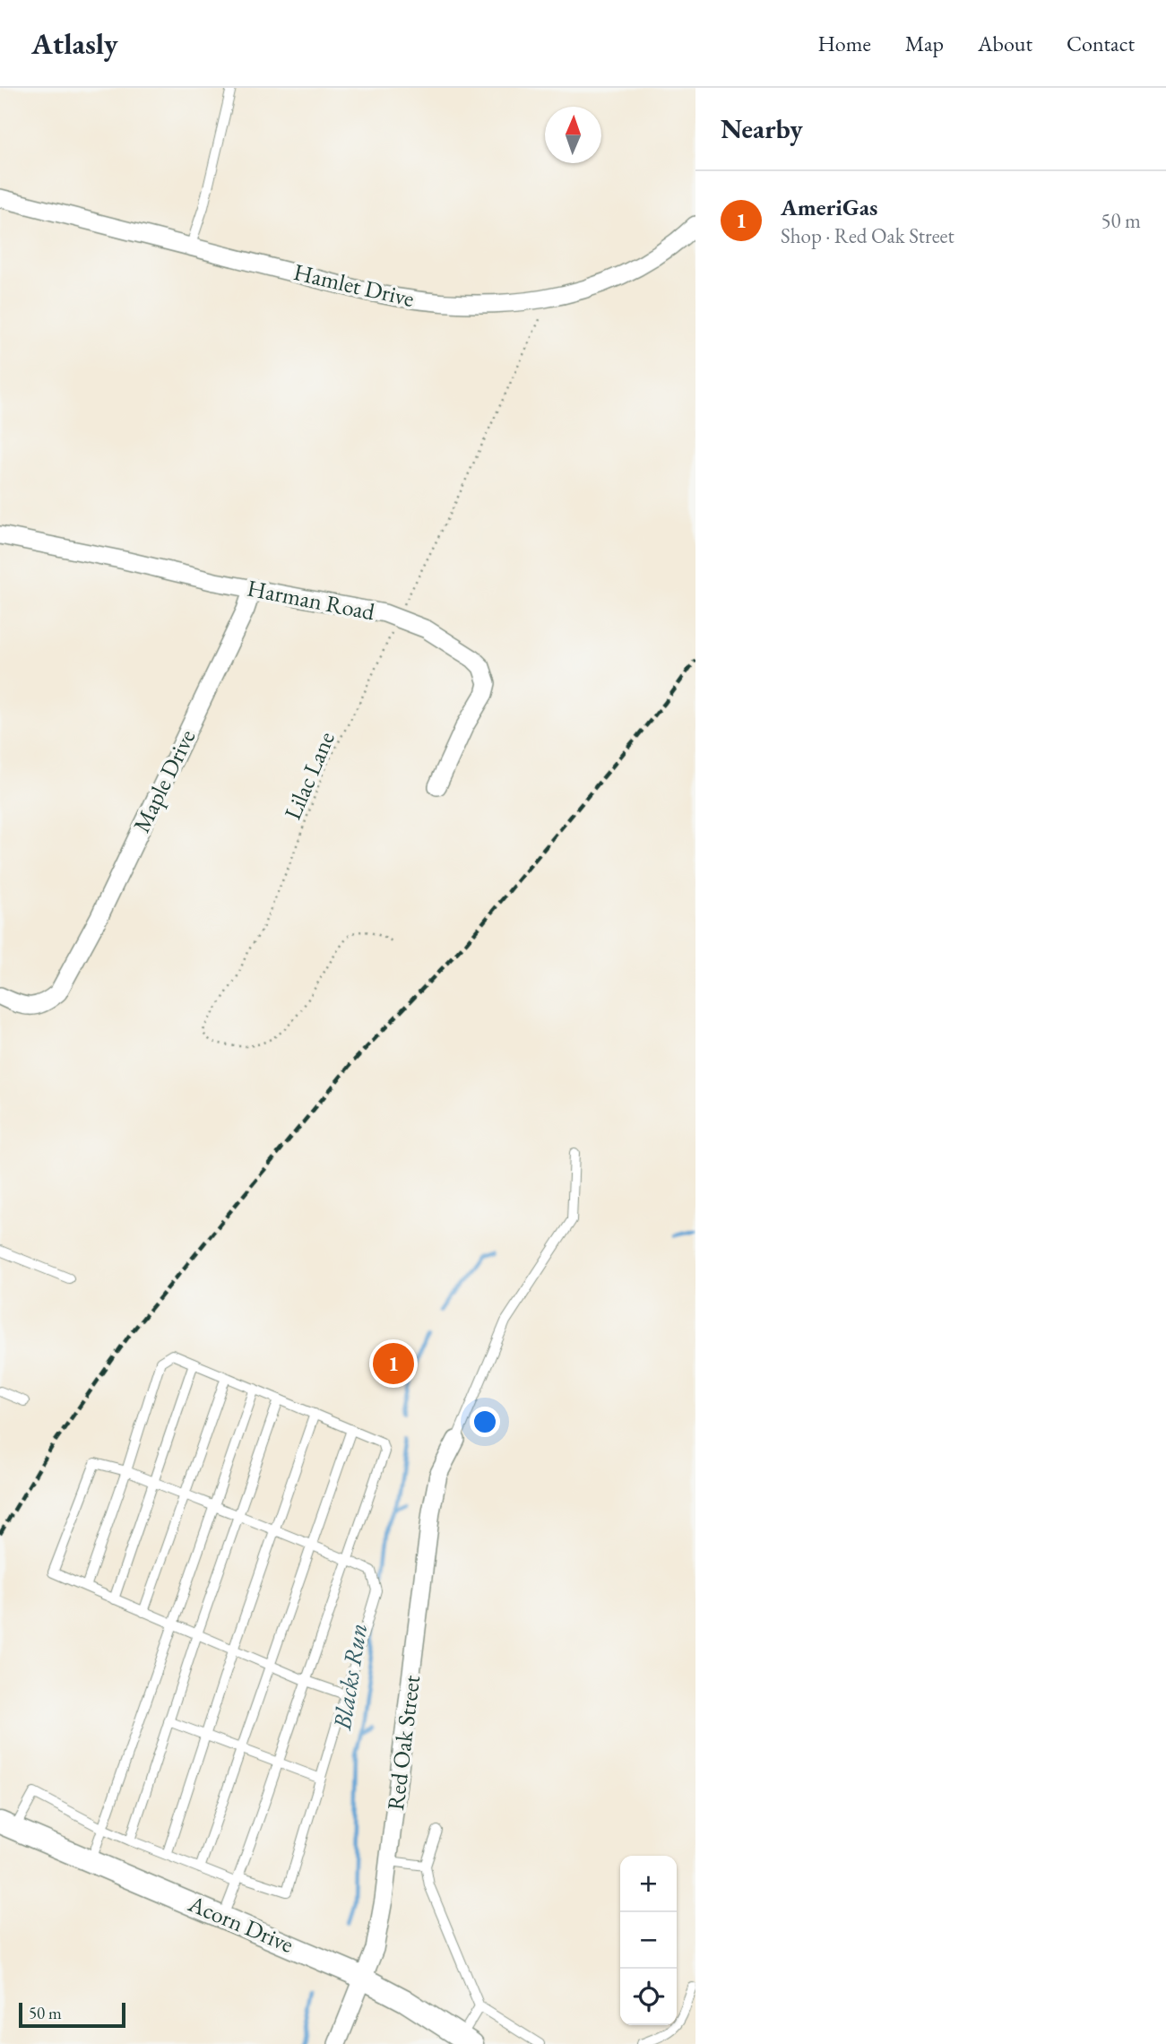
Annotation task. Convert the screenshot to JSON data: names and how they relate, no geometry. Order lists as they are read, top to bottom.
{
  "streets": {
    "street": [
      "Hamlet Drive",
      "Harman Road",
      "Maple Drive",
      "Red Oak Street",
      "Acorn Drive"
    ],
    "path": ["Lilac Lane"]
  },
  "crossings": [
    ["Hamlet Drive", "Lilac Lane"],
    ["Harman Road", "Lilac Lane"],
    ["Harman Road", "Maple Drive"],
    ["Red Oak Street", "Acorn Drive"]
  ],
  "water": ["Blacks Run"],
  "scale_bar": "50 m",
  "north": "top",
  "page": {
    "header": "Atlasly",
    "nav": [
      "Home",
      "Map",
      "About",
      "Contact"
    ],
    "heading": "Nearby",
    "list": [
      {
        "mark": "1",
        "name": "AmeriGas",
        "note": "Shop · Red Oak Street",
        "value": "50 m"
      }
    ],
    "pins": "1",
    "map_buttons": ["+", "−"],
    "scale": "50 m"
  }
}
